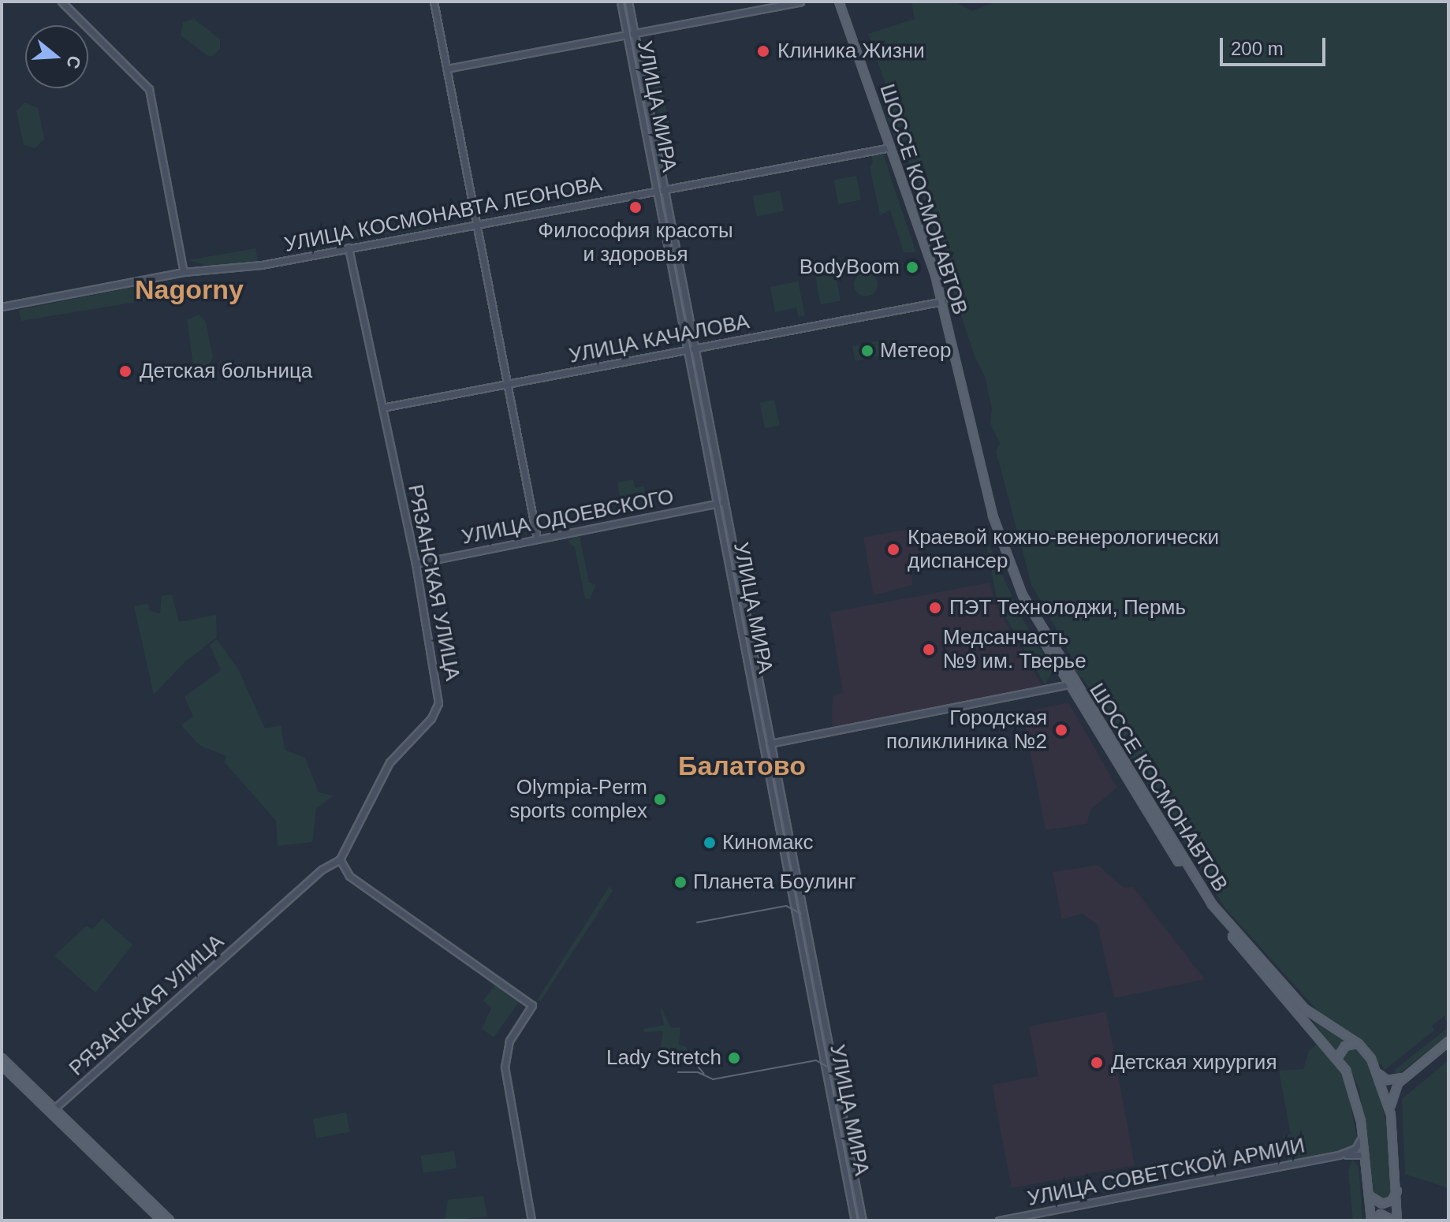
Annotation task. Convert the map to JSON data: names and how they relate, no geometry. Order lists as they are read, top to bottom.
{
  "streets": {
    "main road": [
      "УЛИЦА МИРА",
      "ШОССЕ КОСМОНАВТОВ",
      "УЛИЦА КОСМОНАВТА ЛЕОНОВА",
      "УЛИЦА КАЧАЛОВА",
      "УЛИЦА ОДОЕВСКОГО",
      "РЯЗАНСКАЯ УЛИЦА",
      "УЛИЦА СОВЕТСКОЙ АРМИИ"
    ]
  },
  "crossings": [
    ["УЛИЦА МИРА", "УЛИЦА КОСМОНАВТА ЛЕОНОВА"],
    ["УЛИЦА МИРА", "УЛИЦА КАЧАЛОВА"],
    ["УЛИЦА МИРА", "УЛИЦА ОДОЕВСКОГО"],
    ["ШОССЕ КОСМОНАВТОВ", "УЛИЦА КОСМОНАВТА ЛЕОНОВА"],
    ["ШОССЕ КОСМОНАВТОВ", "УЛИЦА КАЧАЛОВА"],
    ["ШОССЕ КОСМОНАВТОВ", "УЛИЦА СОВЕТСКОЙ АРМИИ"],
    ["УЛИЦА КОСМОНАВТА ЛЕОНОВА", "РЯЗАНСКАЯ УЛИЦА"],
    ["УЛИЦА КАЧАЛОВА", "РЯЗАНСКАЯ УЛИЦА"],
    ["УЛИЦА ОДОЕВСКОГО", "РЯЗАНСКАЯ УЛИЦА"]
  ],
  "districts": ["Nagorny", "Балатово"],
  "places": [
    "Клиника Жизни",
    "Философия красоты и здоровья",
    "BodyBoom",
    "Метеор",
    "Детская больница",
    "Краевой кожно-венерологически диспансер",
    "ПЭТ Технолоджи, Пермь",
    "Медсанчасть №9 им. Тверье",
    "Городская поликлиника №2",
    "Olympia-Perm sports complex",
    "Киномакс",
    "Планета Боулинг",
    "Lady Stretch",
    "Детская хирургия"
  ],
  "scale_bar": "200 m",
  "north": "right"
}
